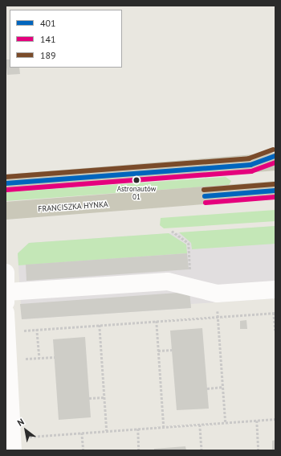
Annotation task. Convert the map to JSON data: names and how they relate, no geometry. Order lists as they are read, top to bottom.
{
  "streets": {
    "main road": ["FRANCISZKA HYNKA"]
  },
  "places": ["Astronautów 01"],
  "lines": ["transit line 189", "transit line 401", "transit line 141"],
  "legend": ["401", "141", "189"],
  "north": "top left"
}
